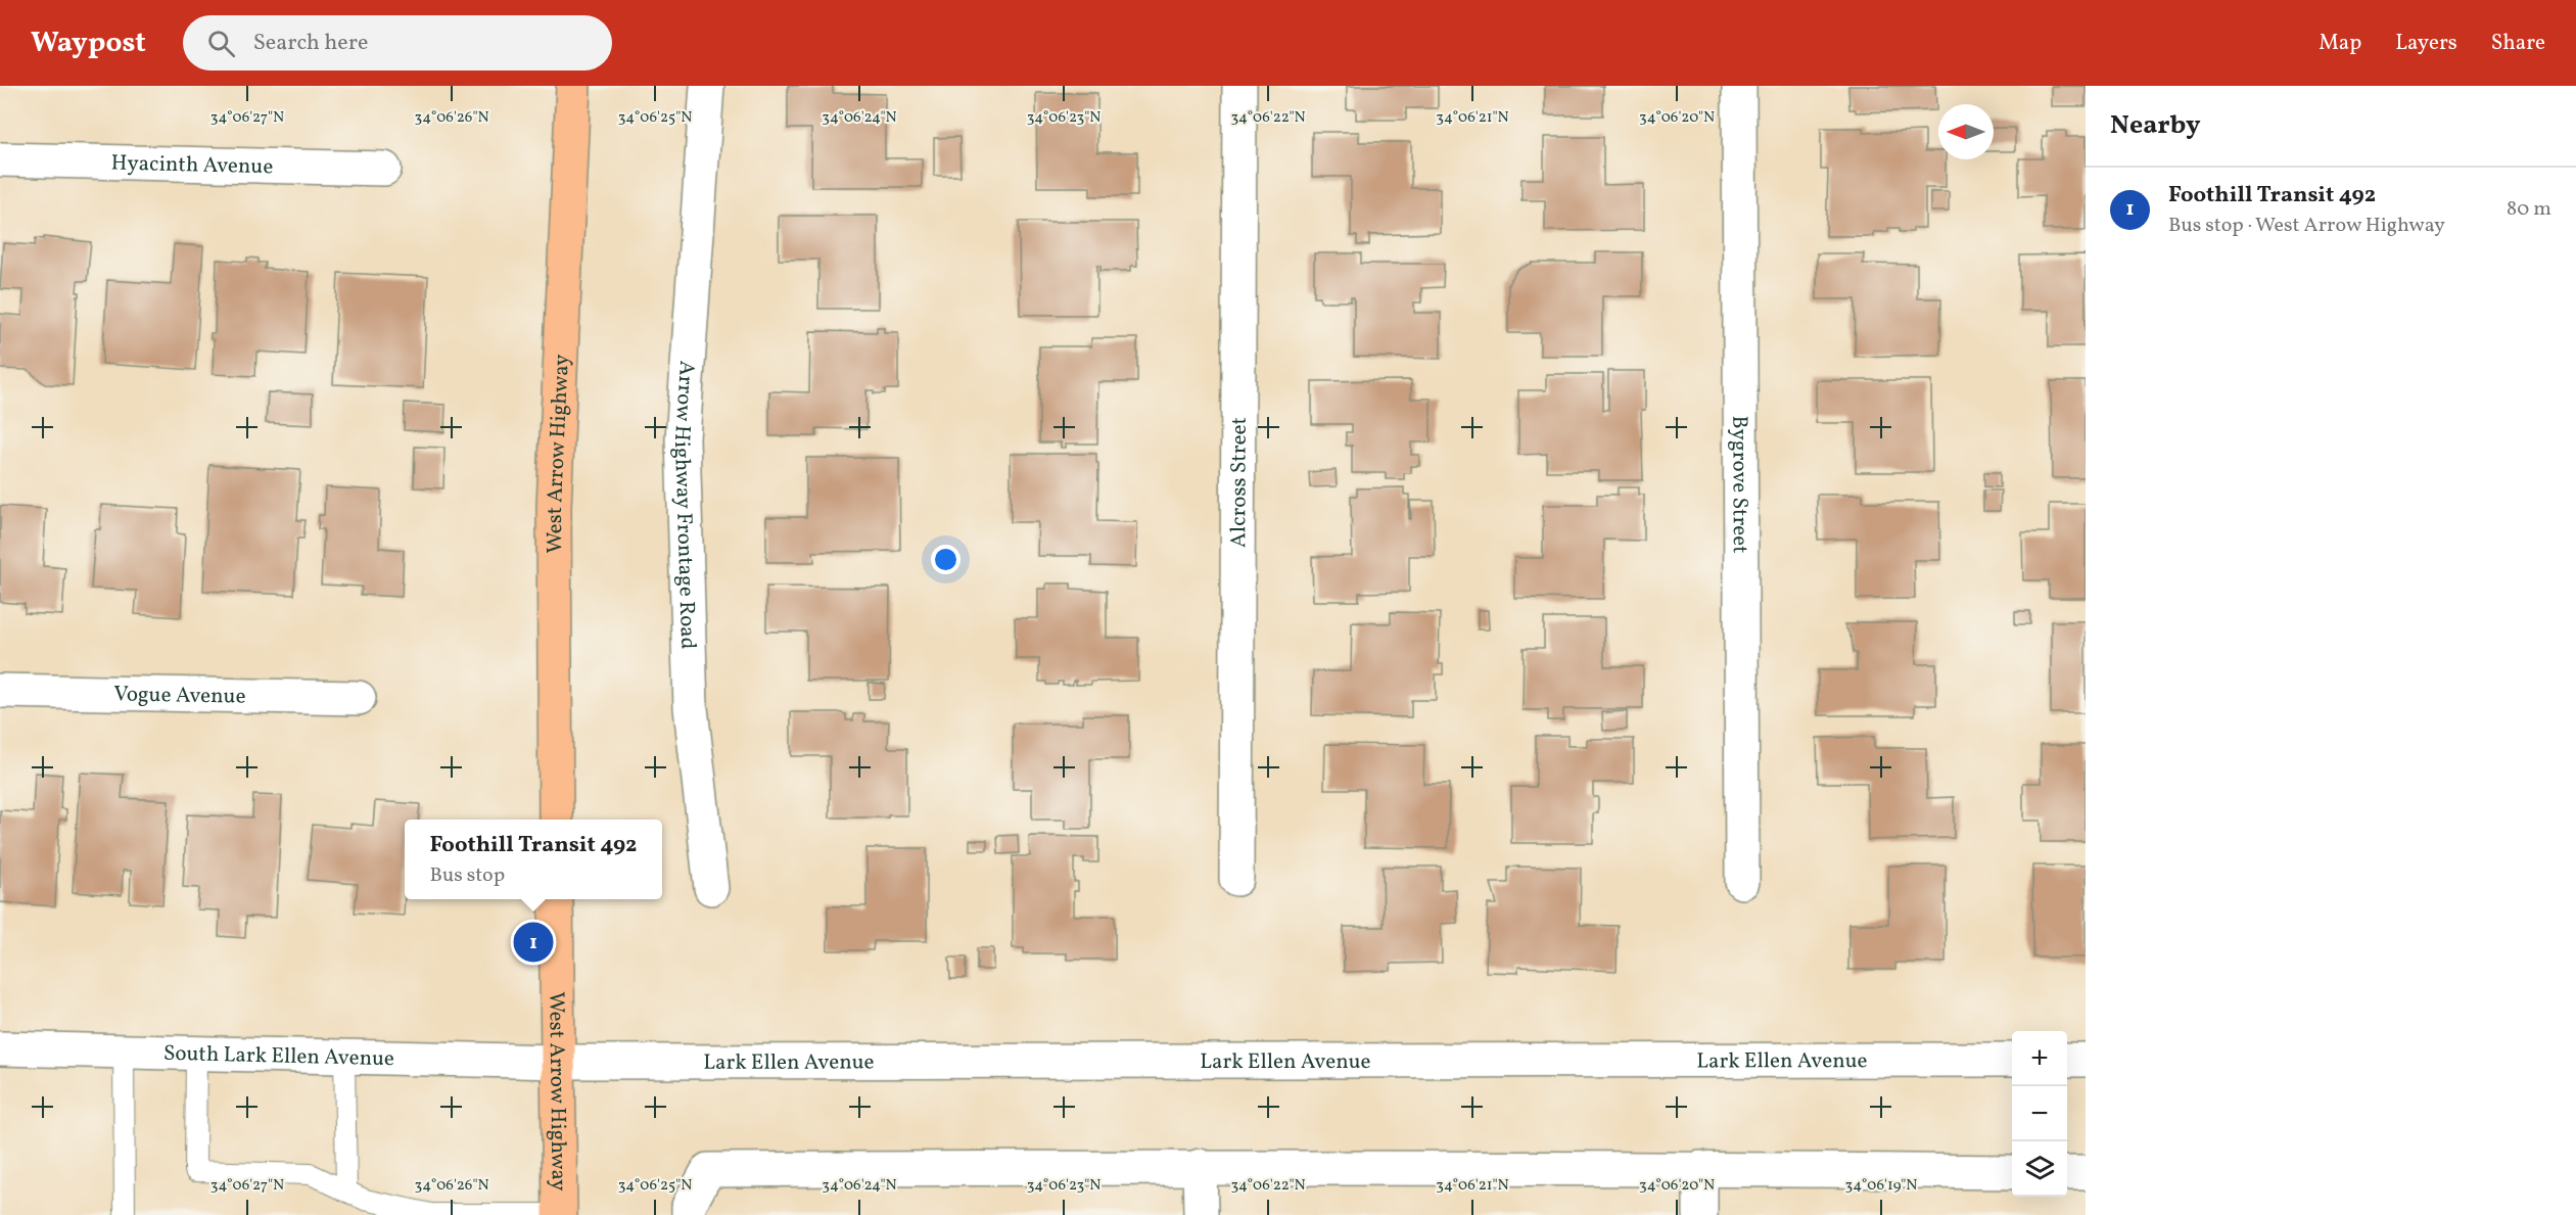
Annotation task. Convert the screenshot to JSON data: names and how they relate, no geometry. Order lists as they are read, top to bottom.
{
  "streets": {
    "main road": ["West Arrow Highway"],
    "street": [
      "Hyacinth Avenue",
      "Alcross Street",
      "Bygrove Street",
      "Arrow Highway Frontage Road",
      "Vogue Avenue",
      "South Lark Ellen Avenue",
      "Lark Ellen Avenue"
    ]
  },
  "crossings": [
    ["West Arrow Highway", "South Lark Ellen Avenue"],
    ["West Arrow Highway", "Lark Ellen Avenue"],
    ["South Lark Ellen Avenue", "Lark Ellen Avenue"]
  ],
  "north": "left",
  "page": {
    "header": "Waypost",
    "search": "Search here",
    "nav": ["Map", "Layers", "Share"],
    "heading": "Nearby",
    "list": [
      {
        "mark": "1",
        "name": "Foothill Transit 492",
        "note": "Bus stop · West Arrow Highway",
        "value": "80 m"
      }
    ],
    "popup": ["Foothill Transit 492", "Bus stop"],
    "pins": "1",
    "map_buttons": ["+", "−"]
  },
  "coordinates": [
    "34°06'27\"N",
    "34°06'26\"N",
    "34°06'25\"N",
    "34°06'24\"N",
    "34°06'23\"N",
    "34°06'22\"N",
    "34°06'21\"N",
    "34°06'20\"N",
    "34°06'19\"N"
  ]
}
